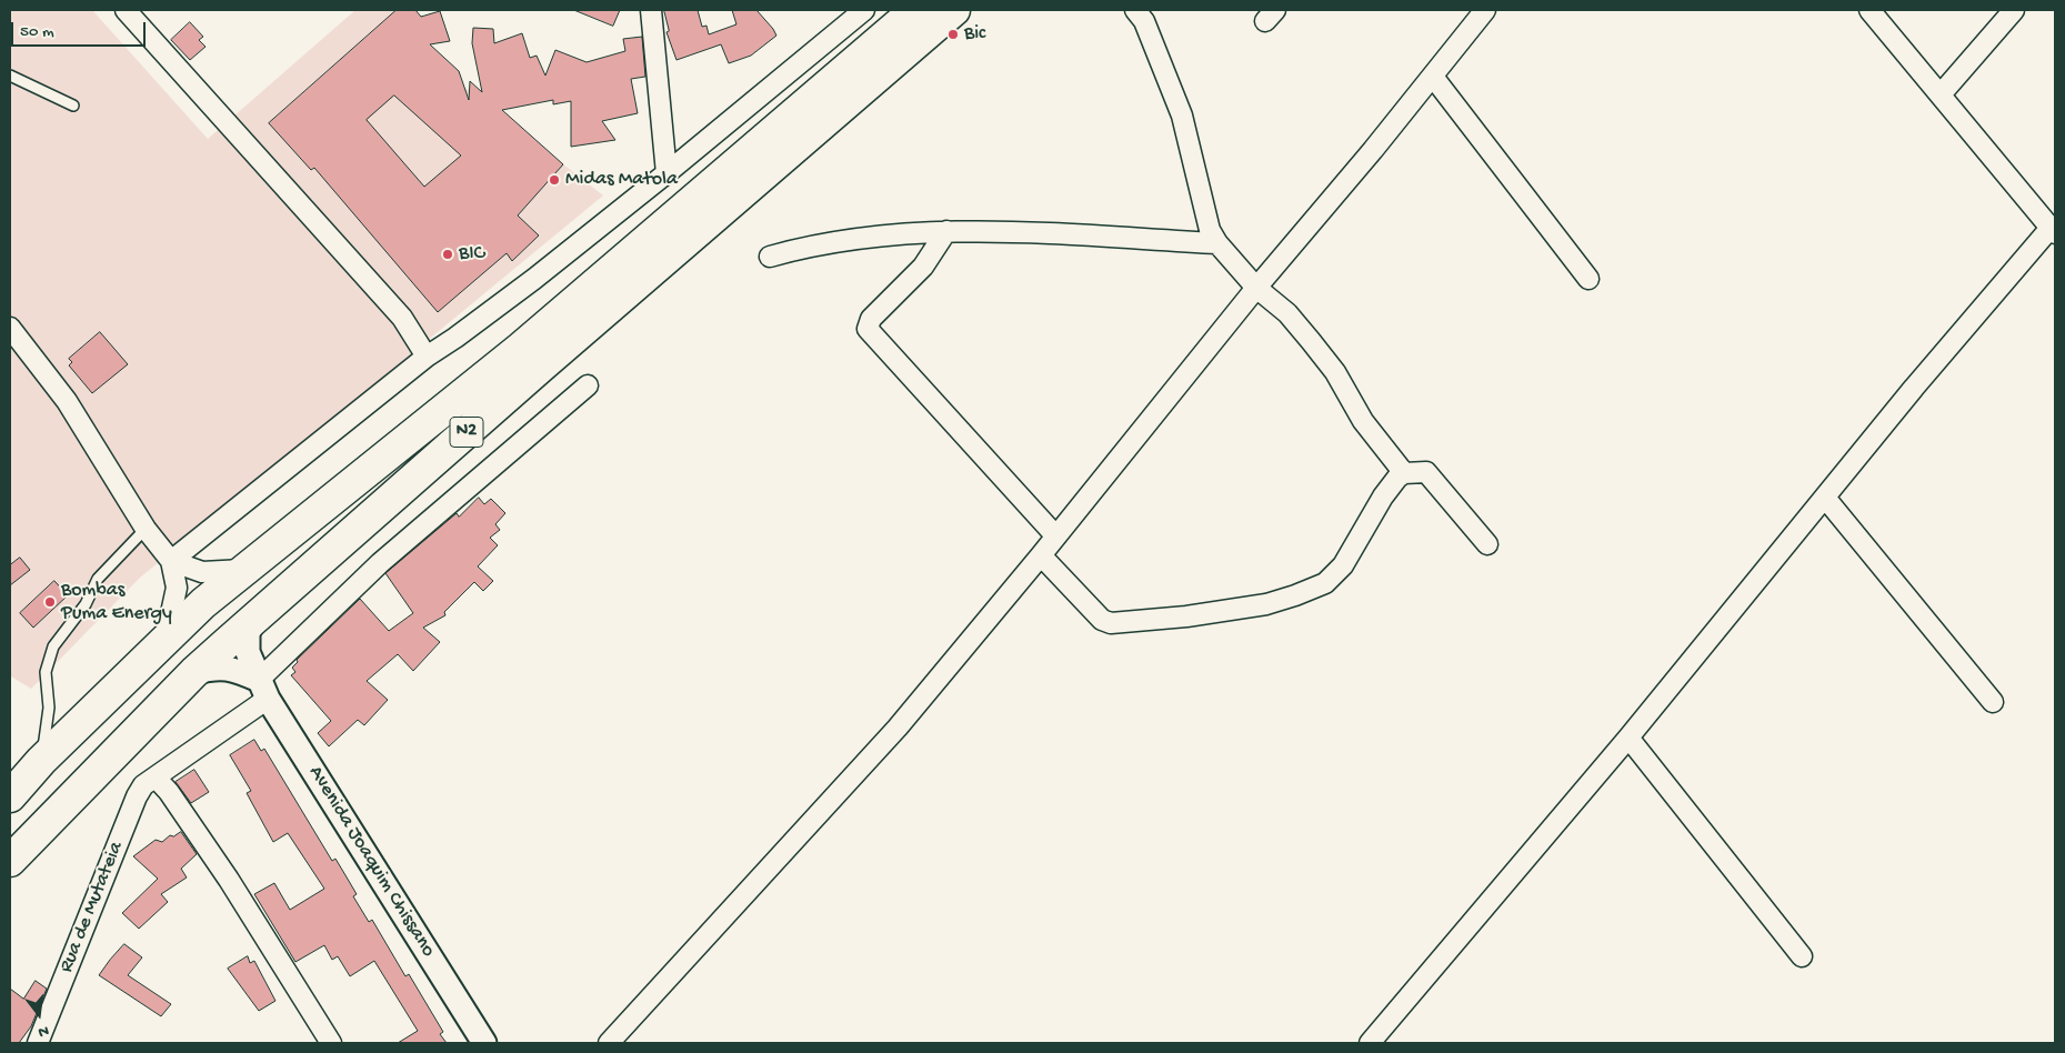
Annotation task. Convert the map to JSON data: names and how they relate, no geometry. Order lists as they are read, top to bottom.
{
  "streets": {
    "highway": ["N2"],
    "street": ["Avenida Joaquim Chissano", "Rua de Mutateia"]
  },
  "crossings": [
    ["N2", "Avenida Joaquim Chissano"],
    ["Avenida Joaquim Chissano", "Rua de Mutateia"]
  ],
  "places": [
    "Bic",
    "Midas Matola",
    "BIC",
    "Bombas Puma Energy"
  ],
  "scale_bar": "50 m",
  "north": "bottom"
}
